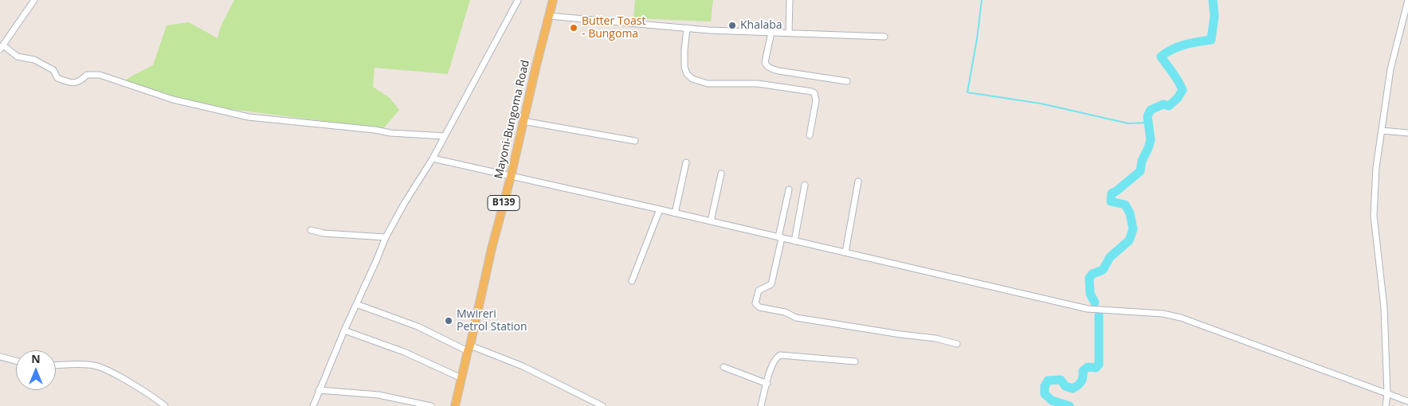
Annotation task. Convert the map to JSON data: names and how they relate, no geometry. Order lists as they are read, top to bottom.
{
  "streets": {
    "main road": ["Mayoni-Bungoma Road", "B139"]
  },
  "places": ["Khalaba", "Butter Toast - Bungoma", "Mwireri Petrol Station"],
  "north": "top"
}
